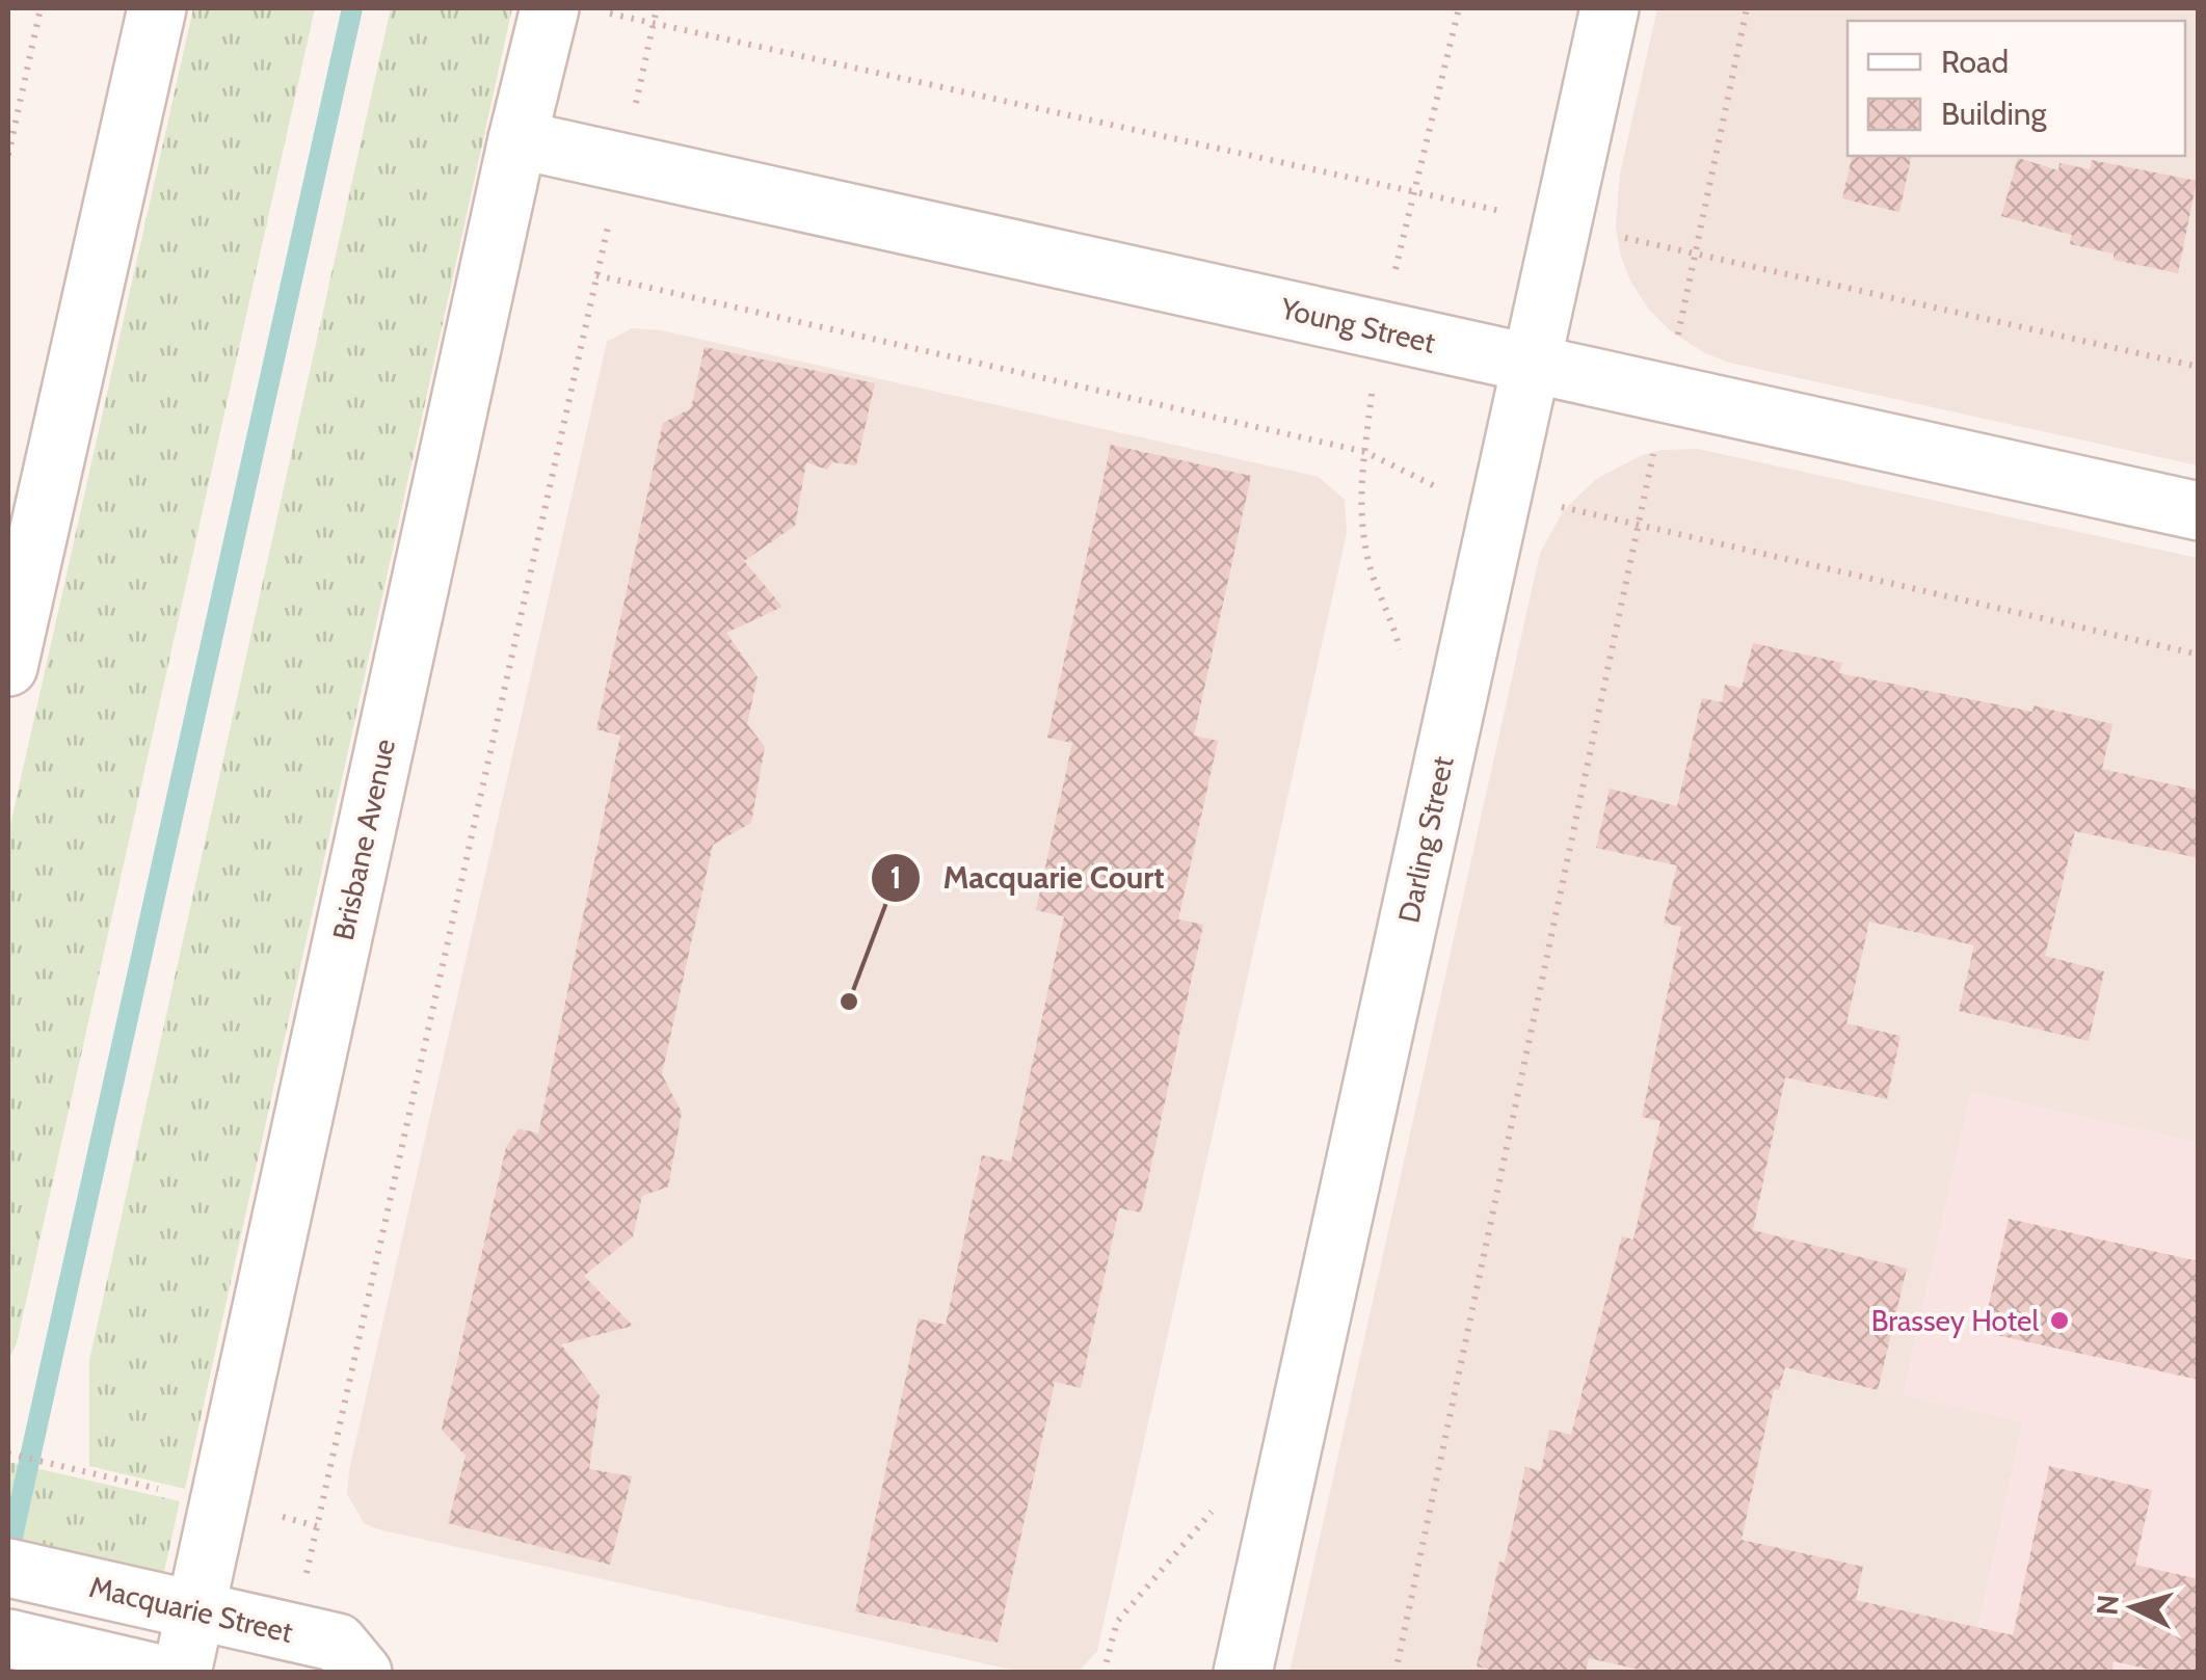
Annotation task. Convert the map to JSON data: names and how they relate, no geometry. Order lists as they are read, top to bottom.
{
  "streets": {
    "street": [
      "Young Street",
      "Brisbane Avenue",
      "Darling Street",
      "Macquarie Street"
    ]
  },
  "crossings": [
    ["Young Street", "Brisbane Avenue"],
    ["Young Street", "Darling Street"],
    ["Brisbane Avenue", "Macquarie Street"]
  ],
  "places": ["Macquarie Court", "Brassey Hotel"],
  "legend": ["Road", "Building"],
  "north": "left"
}
